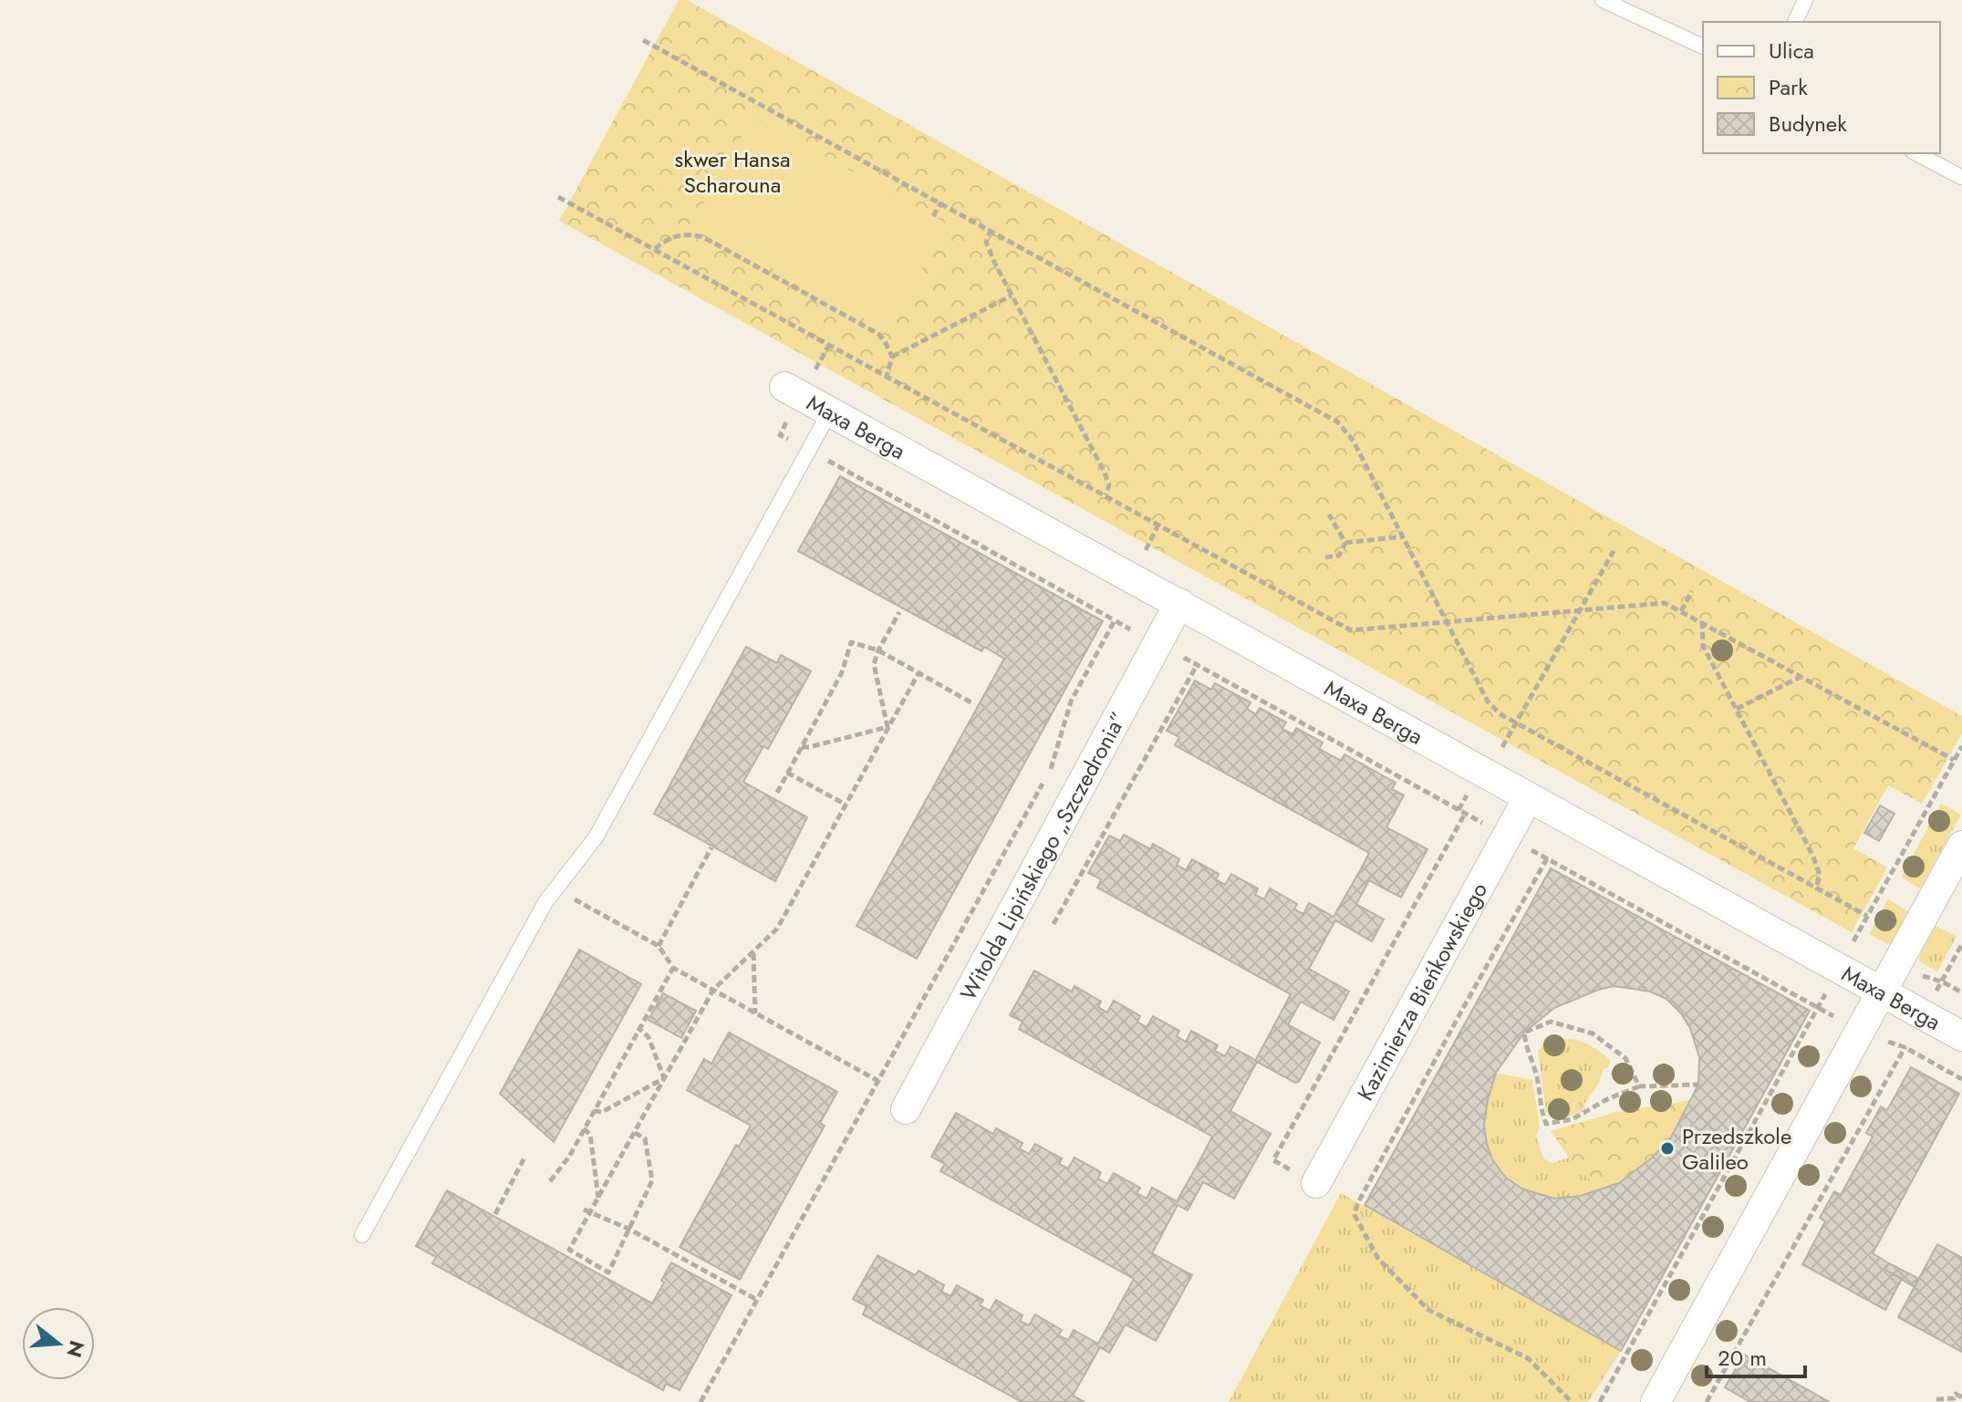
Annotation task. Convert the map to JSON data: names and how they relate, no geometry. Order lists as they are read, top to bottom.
{
  "streets": {
    "street": ["Maxa Berga", "Witolda Lipińskiego „Szczedronia”", "Kazimierza Bieńkowskiego"]
  },
  "crossings": [
    ["Maxa Berga", "Witolda Lipińskiego „Szczedronia”"],
    ["Maxa Berga", "Kazimierza Bieńkowskiego"]
  ],
  "parks": ["skwer Hansa Scharouna"],
  "places": ["Przedszkole Galileo"],
  "legend": ["Ulica", "Park", "Budynek"],
  "scale_bar": "20 m",
  "north": "right"
}
